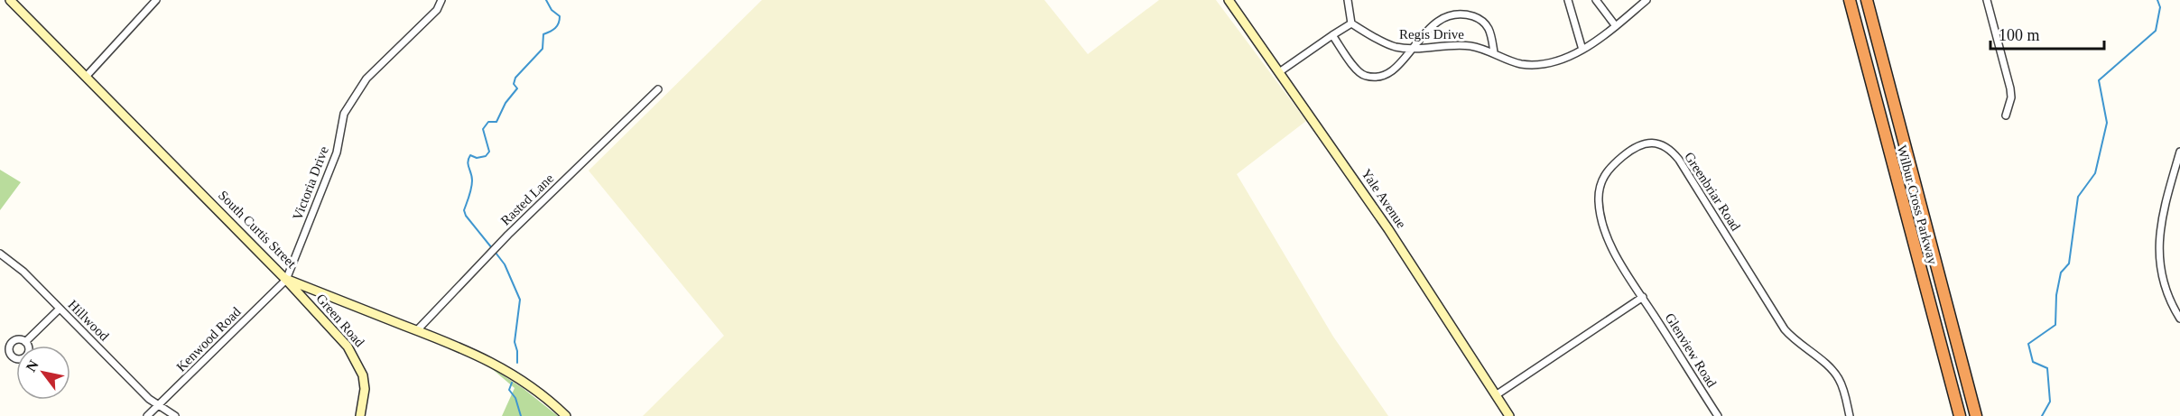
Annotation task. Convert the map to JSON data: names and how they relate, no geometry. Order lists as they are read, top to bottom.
{
  "streets": {
    "highway": ["Wilbur Cross Parkway"],
    "street": [
      "Regis Drive",
      "Victoria Drive",
      "Greenbriar Road",
      "Yale Avenue",
      "Rasted Lane",
      "South Curtis Street",
      "Hillwood",
      "Green Road",
      "Kenwood Road",
      "Glenview Road"
    ]
  },
  "crossings": [
    ["Victoria Drive", "South Curtis Street"],
    ["Victoria Drive", "Green Road"],
    ["Victoria Drive", "Kenwood Road"],
    ["Greenbriar Road", "Glenview Road"],
    ["Rasted Lane", "South Curtis Street"],
    ["South Curtis Street", "Green Road"],
    ["South Curtis Street", "Kenwood Road"],
    ["Hillwood", "Kenwood Road"],
    ["Green Road", "Kenwood Road"]
  ],
  "scale_bar": "100 m",
  "north": "top left"
}
